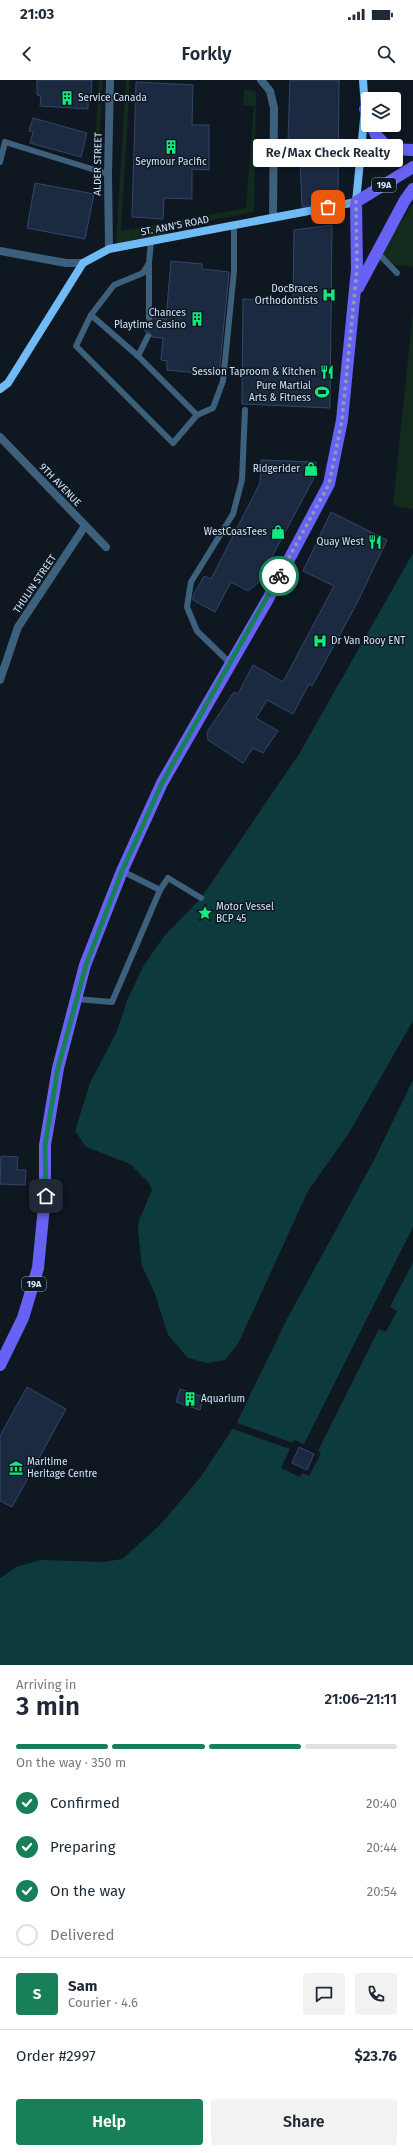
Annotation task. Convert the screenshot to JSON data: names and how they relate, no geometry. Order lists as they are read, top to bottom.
{
  "streets": {
    "main road": ["19A"],
    "street": [
      "ALDER STREET",
      "ST. ANN'S ROAD",
      "9TH AVENUE",
      "THULIN STREET"
    ]
  },
  "crossings": [
    ["ALDER STREET", "ST. ANN'S ROAD"],
    ["19A", "ST. ANN'S ROAD"],
    ["9TH AVENUE", "THULIN STREET"]
  ],
  "places": {
    "building": [
      "Service Canada",
      "Seymour Pacific",
      "Chances Playtime Casino",
      "Aquarium"
    ],
    "other": ["Re/Max Check Realty"],
    "hospital": ["DocBraces Orthodontists", "Dr Van Rooy ENT"],
    "restaurant": ["Session Taproom & Kitchen", "Quay West"],
    "sports": ["Pure Martial Arts & Fitness"],
    "shop": ["Ridgerider", "WestCoasTees"],
    "place": ["Motor Vessel BCP 45"],
    "museum": ["Maritime Heritage Centre"]
  },
  "page": {
    "status": "21:03",
    "header": "Forkly",
    "bubble": "Re/Max Check Realty",
    "heading": ["3 min", "Arriving in", "21:06–21:11"],
    "panel": [
      "Sam",
      "Courier · 4.6",
      "Order #2997",
      "$23.76"
    ],
    "bar": "On the way · 350 m",
    "list": [
      ["Confirmed", "20:40"],
      ["Preparing", "20:44"],
      ["On the way", "20:54"],
      "Delivered"
    ],
    "round": "S",
    "buttons": ["Help", "Share"]
  }
}
